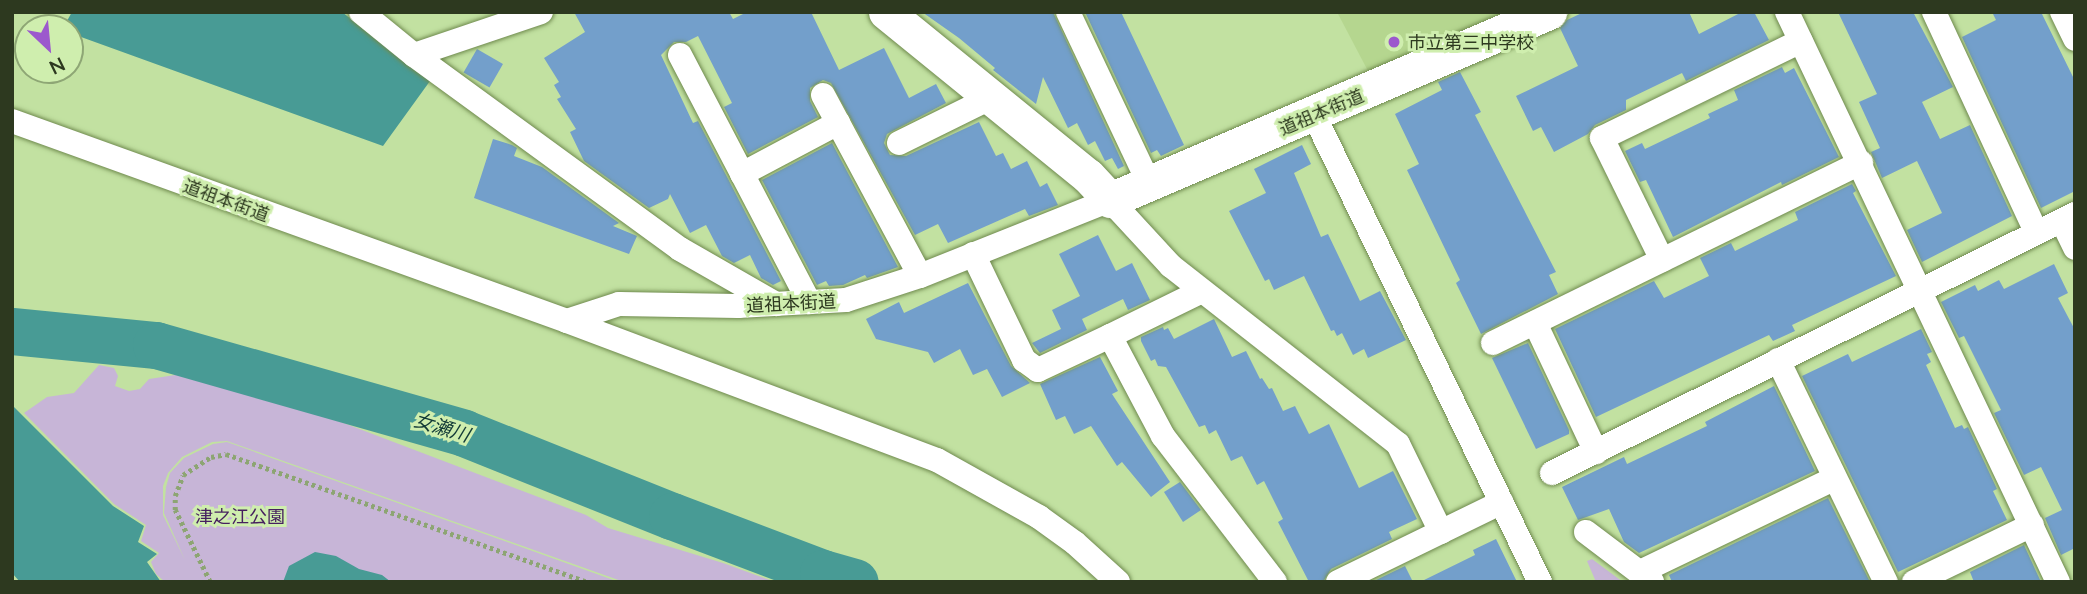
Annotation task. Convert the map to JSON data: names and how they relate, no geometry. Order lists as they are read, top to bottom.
{
  "streets": {
    "street": ["道祖本街道"]
  },
  "water": ["女瀬川"],
  "parks": ["津之江公園"],
  "places": ["市立第三中学校"],
  "north": "bottom right"
}
